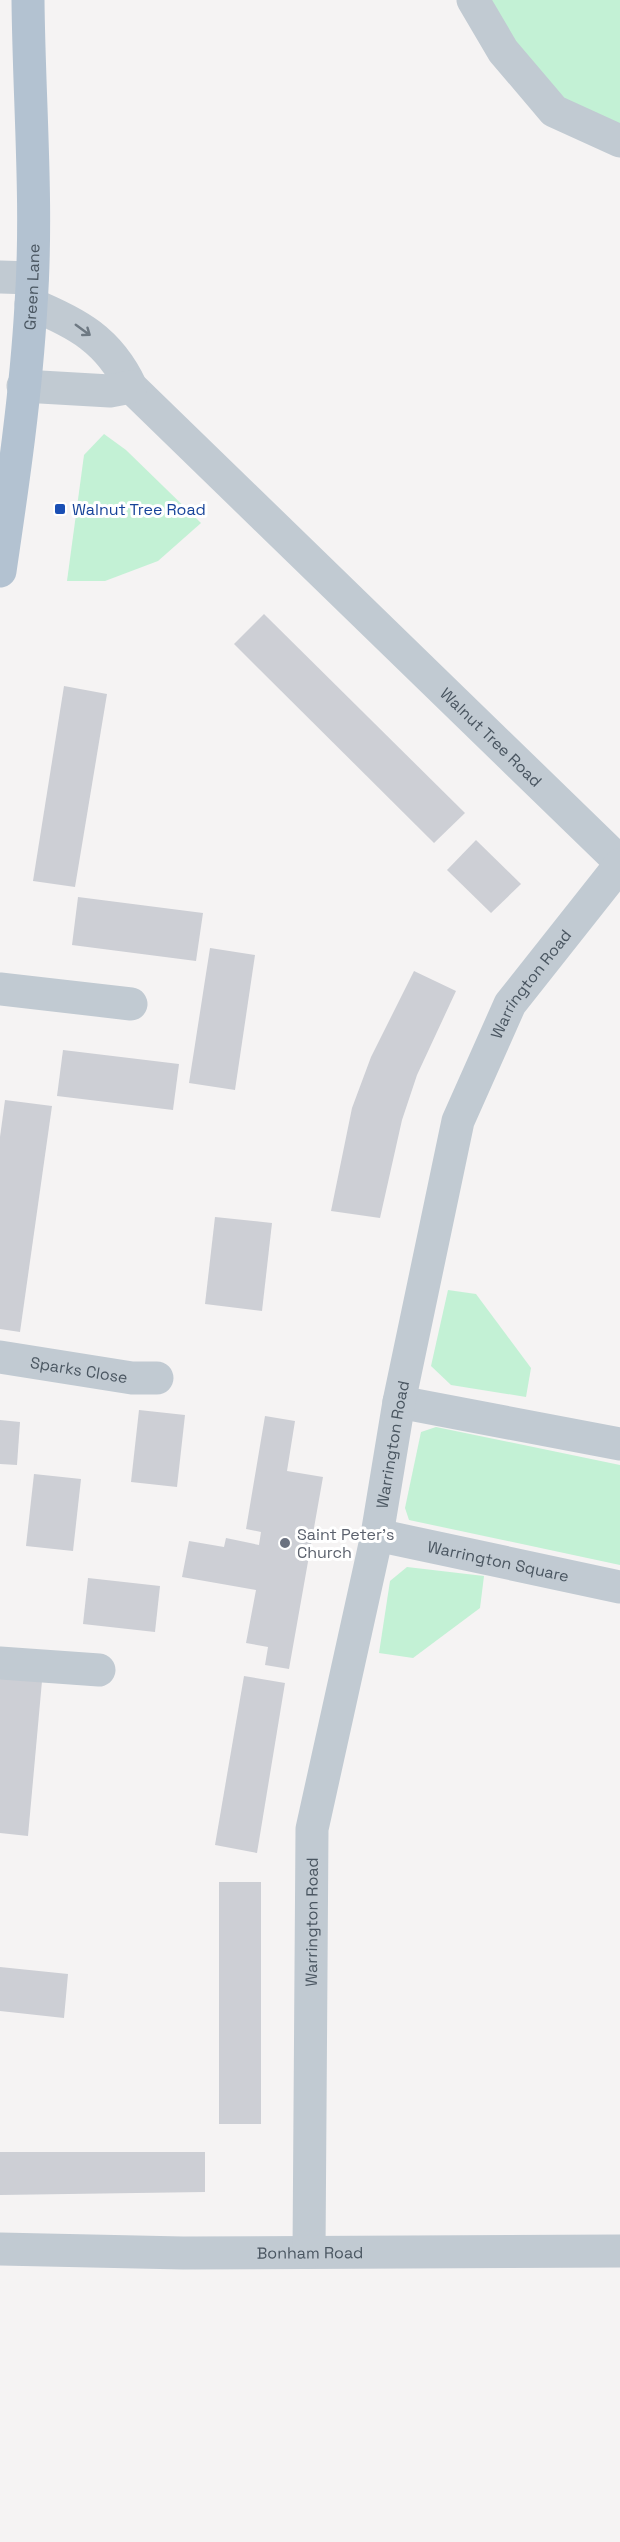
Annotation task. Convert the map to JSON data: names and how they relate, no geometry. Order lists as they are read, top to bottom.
{
  "streets": {
    "main road": ["Green Lane"],
    "street": [
      "Walnut Tree Road",
      "Warrington Road",
      "Sparks Close",
      "Warrington Square",
      "Bonham Road"
    ]
  },
  "crossings": [
    ["Green Lane", "Walnut Tree Road"],
    ["Walnut Tree Road", "Warrington Road"],
    ["Warrington Road", "Warrington Square"],
    ["Warrington Road", "Bonham Road"]
  ],
  "places": {
    "transit": ["Walnut Tree Road"],
    "other": ["Saint Peter's Church"]
  }
}
